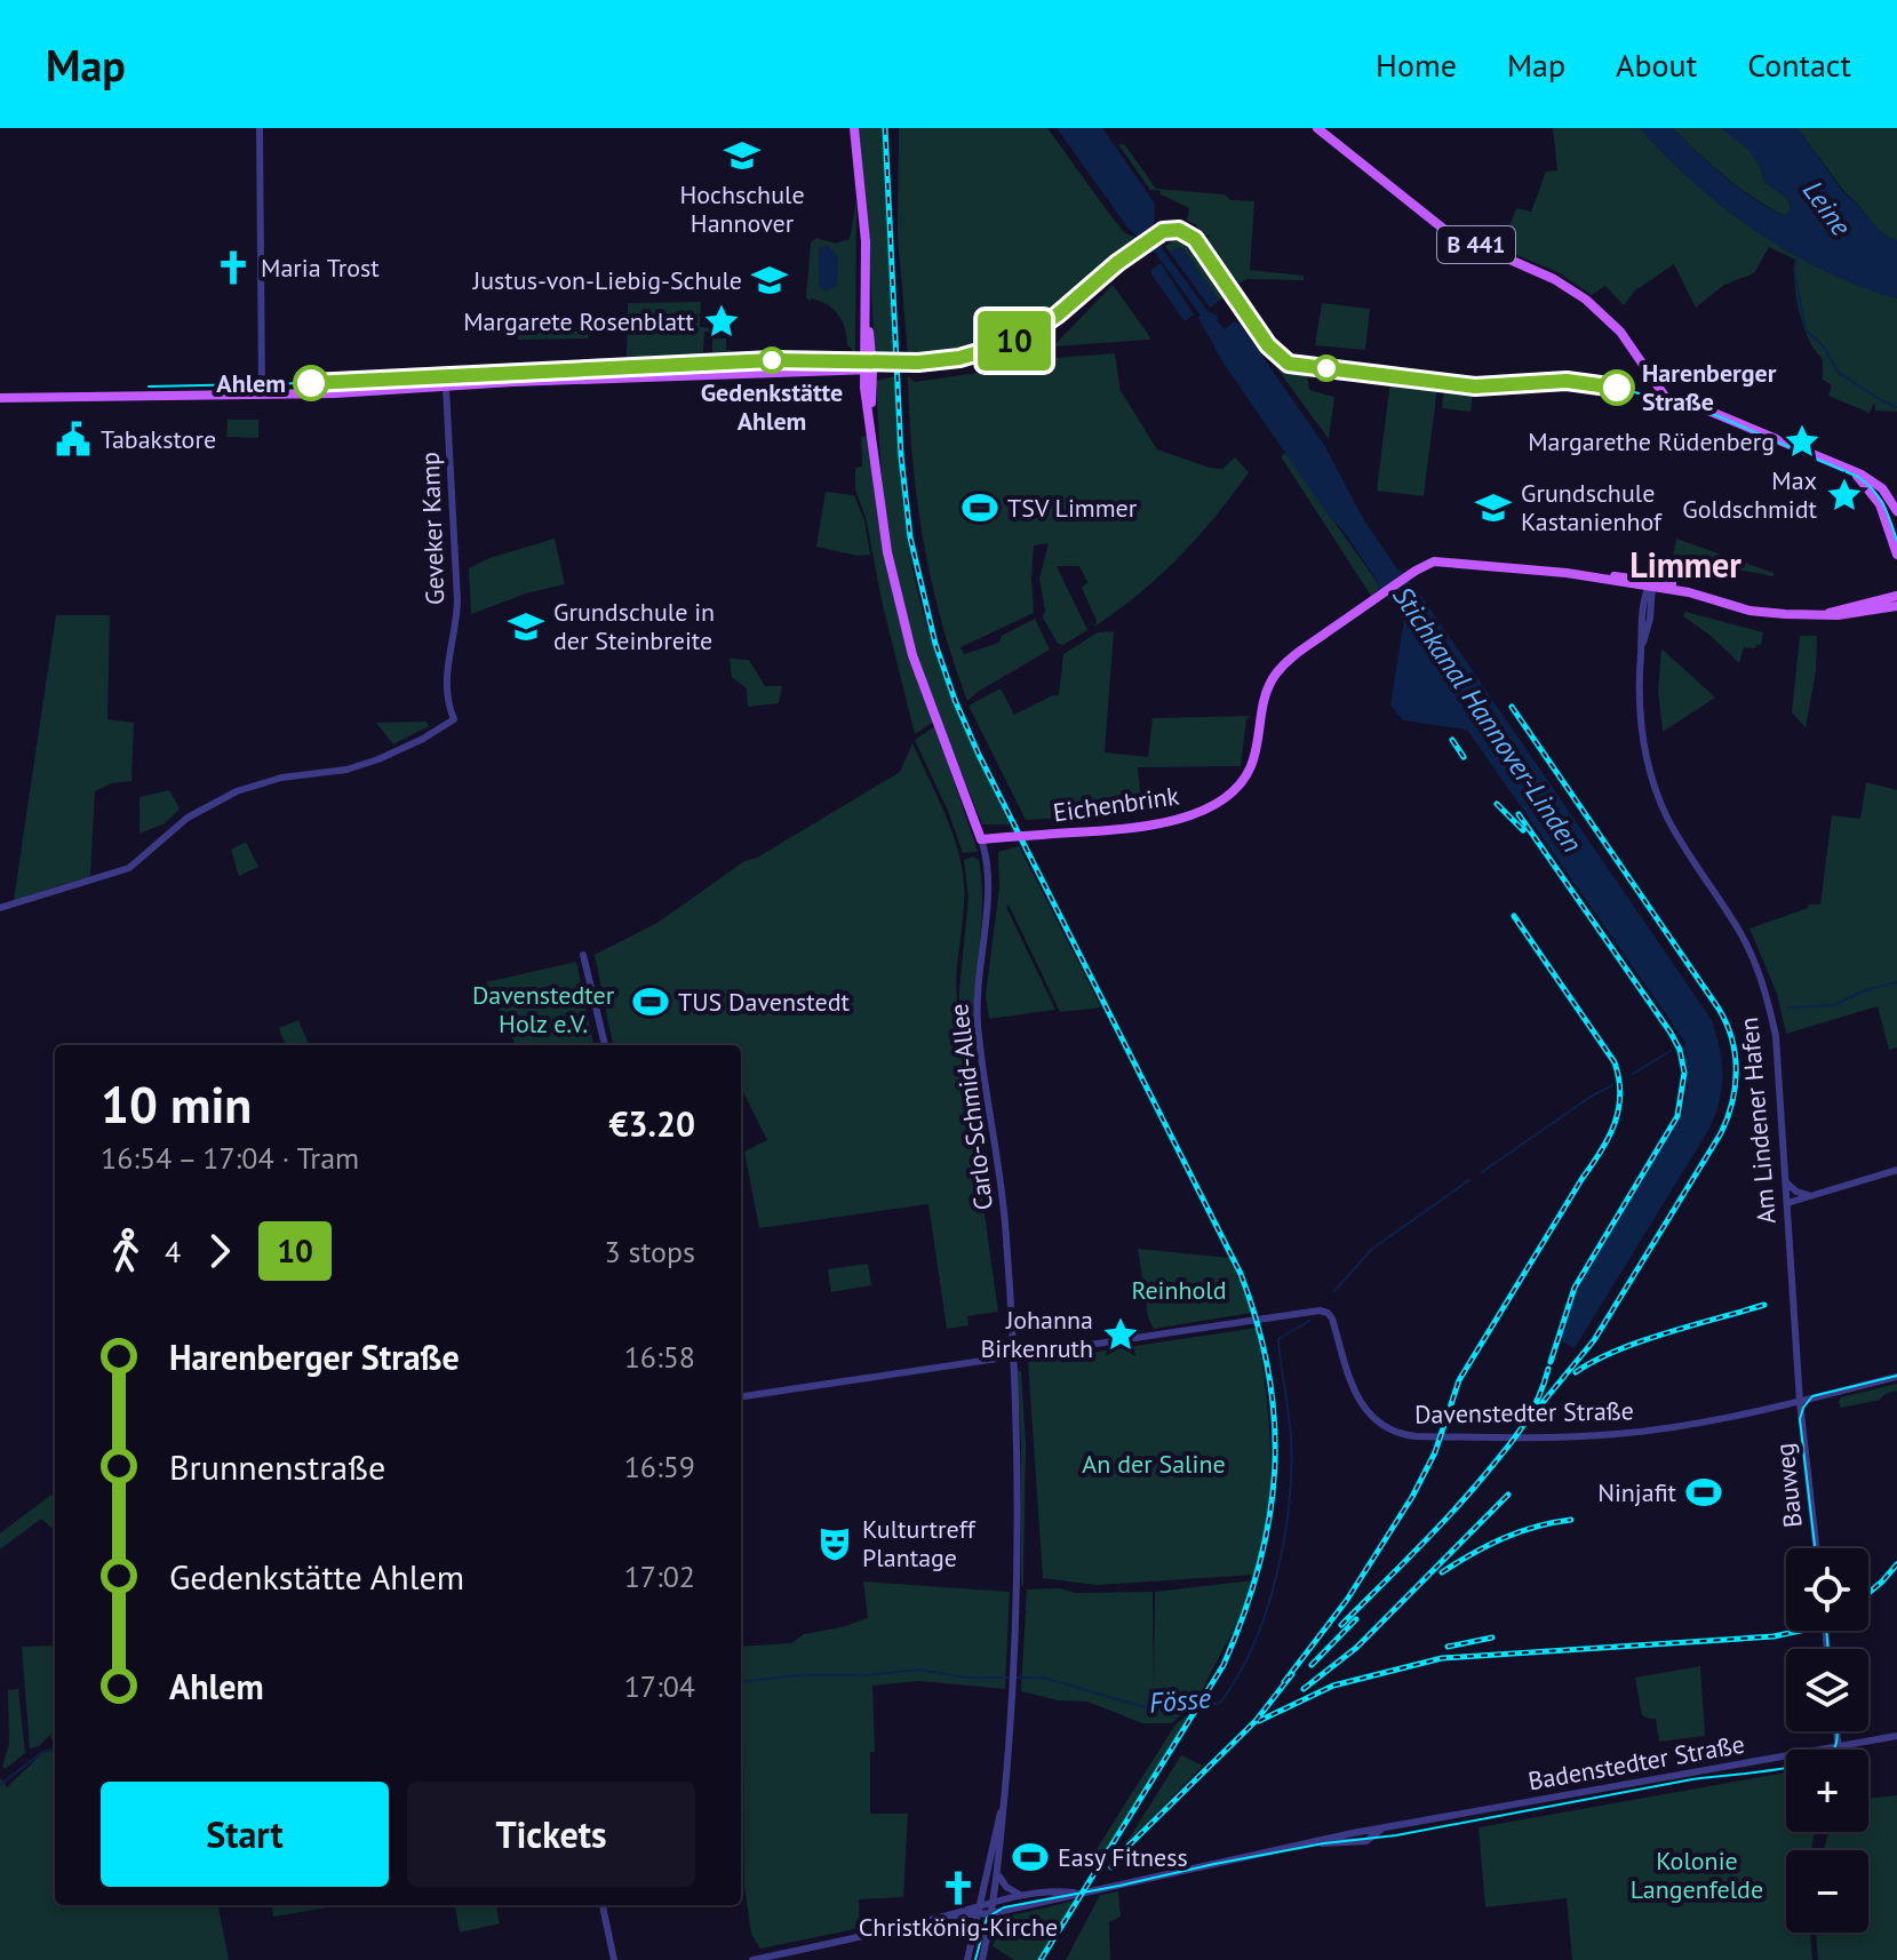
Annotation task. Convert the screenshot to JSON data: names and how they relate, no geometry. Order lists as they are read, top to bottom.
{
  "streets": {
    "main road": ["B 441", "Eichenbrink", "Carlo-Schmid-Allee"],
    "street": [
      "Geveker Kamp",
      "Am Lindener Hafen",
      "Davenstedter Straße",
      "Bauweg",
      "Badenstedter Straße"
    ]
  },
  "crossings": [
    ["Eichenbrink", "Carlo-Schmid-Allee"],
    ["Eichenbrink", "Am Lindener Hafen"],
    ["Carlo-Schmid-Allee", "Davenstedter Straße"],
    ["Carlo-Schmid-Allee", "Badenstedter Straße"],
    ["Am Lindener Hafen", "Davenstedter Straße"],
    ["Am Lindener Hafen", "Bauweg"],
    ["Davenstedter Straße", "Bauweg"]
  ],
  "districts": ["Limmer"],
  "water": ["Leine", "Stichkanal Hannover-Linden", "Fösse"],
  "parks": [
    "Davenstedter Holz e.V.",
    "Reinhold",
    "An der Saline",
    "Kolonie Langenfelde"
  ],
  "places": {
    "school or university": [
      "Hochschule Hannover",
      "Justus-von-Liebig-Schule",
      "Grundschule Kastanienhof",
      "Grundschule in der Steinbreite"
    ],
    "church": ["Maria Trost", "Christkönig-Kirche"],
    "place": [
      "Margarete Rosenblatt",
      "Margarethe Rüdenberg",
      "Max Goldschmidt",
      "Johanna Birkenruth"
    ],
    "other": ["Gedenkstätte Ahlem", "Ahlem", "Harenberger Straße"],
    "public building": ["Tabakstore"],
    "sports": [
      "TSV Limmer",
      "TUS Davenstedt",
      "Ninjafit",
      "Easy Fitness"
    ],
    "theatre": ["Kulturtreff Plantage"]
  },
  "lines": ["tram line 10"],
  "page": {
    "header": "Map",
    "nav": [
      "Home",
      "Map",
      "About",
      "Contact"
    ],
    "on_map": "10",
    "heading": ["10 min", "16:54 – 17:04 · Tram", "€3.20"],
    "legs": ["4", "10", "3 stops"],
    "list": [
      {
        "name": "Harenberger Straße",
        "value": "16:58"
      },
      {
        "name": "Brunnenstraße",
        "value": "16:59"
      },
      {
        "name": "Gedenkstätte Ahlem",
        "value": "17:02"
      },
      {
        "name": "Ahlem",
        "value": "17:04"
      }
    ],
    "map_buttons": ["+", "−"],
    "buttons": ["Start", "Tickets"]
  }
}
